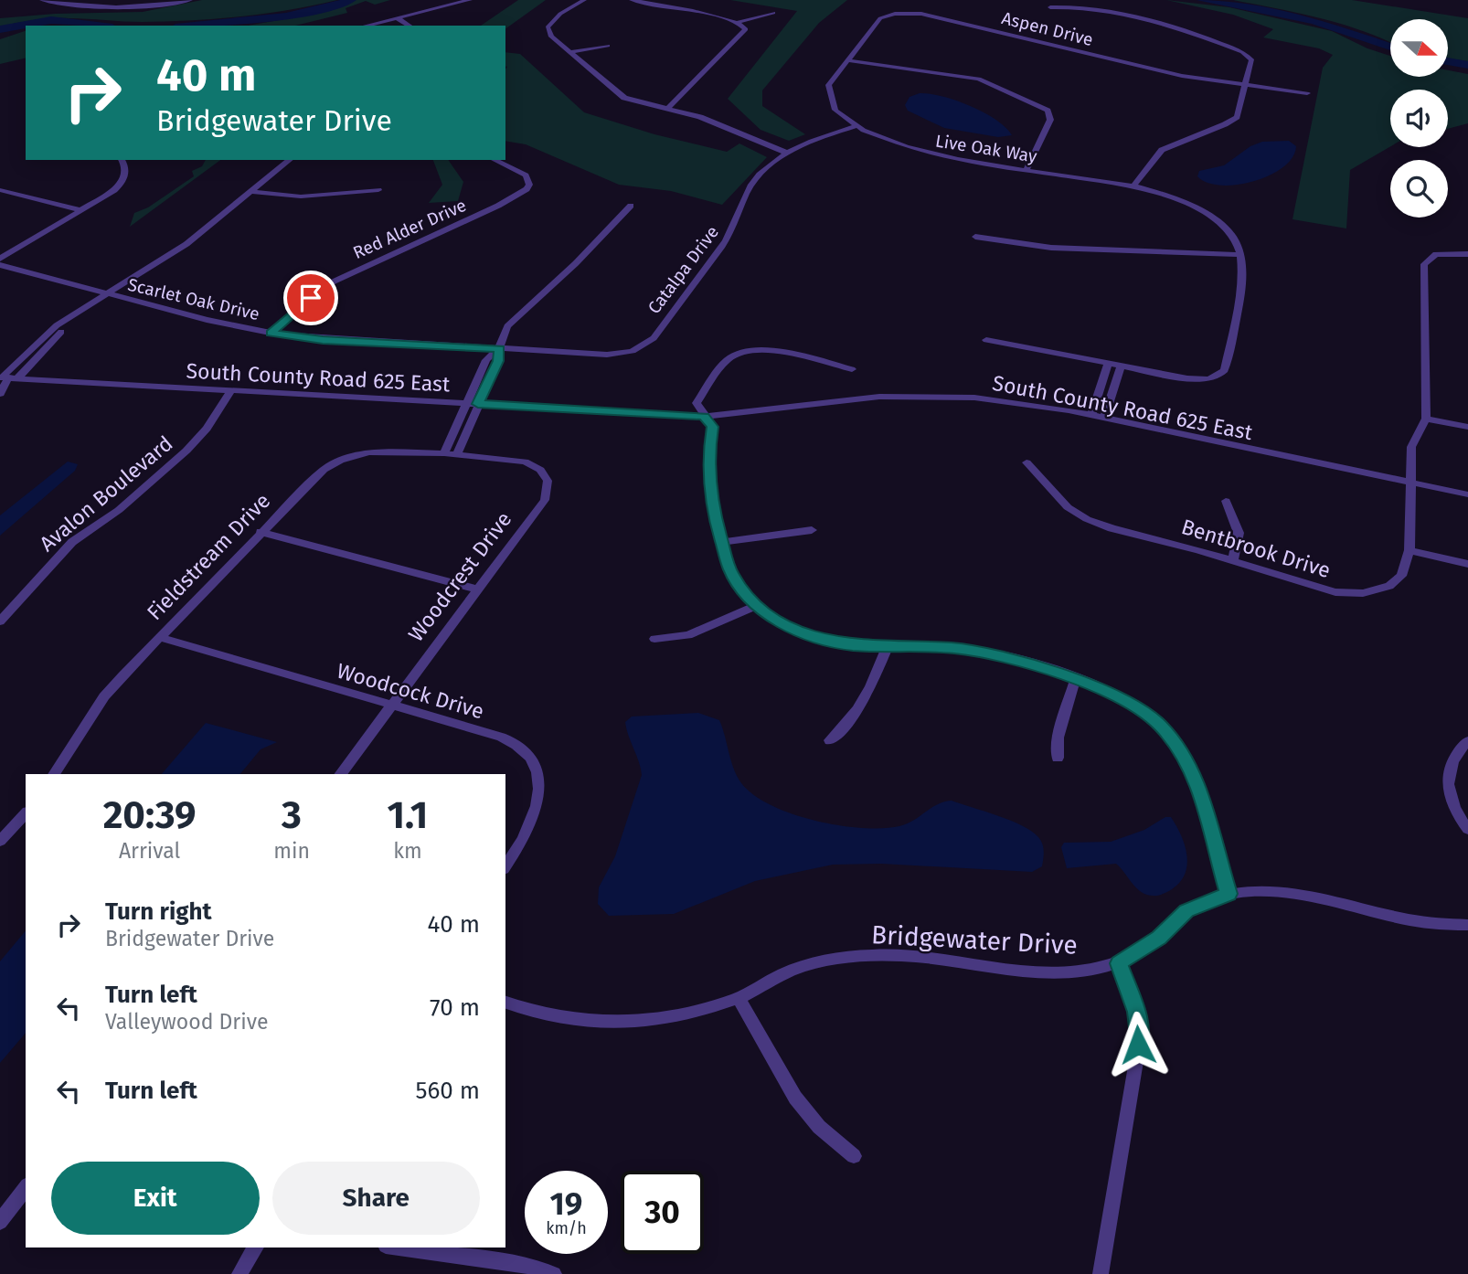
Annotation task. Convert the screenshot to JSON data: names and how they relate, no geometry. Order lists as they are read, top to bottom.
{
  "streets": {
    "street": [
      "Aspen Drive",
      "Live Oak Way",
      "Red Alder Drive",
      "Catalpa Drive",
      "Scarlet Oak Drive",
      "South County Road 625 East",
      "Avalon Boulevard",
      "Bentbrook Drive",
      "Fieldstream Drive",
      "Woodcrest Drive",
      "Woodcock Drive",
      "Bridgewater Drive"
    ]
  },
  "crossings": [
    ["Aspen Drive", "Live Oak Way"],
    ["Aspen Drive", "Catalpa Drive"],
    ["Live Oak Way", "Catalpa Drive"],
    ["Red Alder Drive", "Scarlet Oak Drive"],
    ["Catalpa Drive", "Scarlet Oak Drive"],
    ["South County Road 625 East", "Avalon Boulevard"],
    ["South County Road 625 East", "Bentbrook Drive"],
    ["Fieldstream Drive", "Woodcrest Drive"],
    ["Fieldstream Drive", "Woodcock Drive"],
    ["Woodcrest Drive", "Woodcock Drive"]
  ],
  "north": "right",
  "page": {
    "turn": ["40 m", "Bridgewater Drive"],
    "eta": [
      "20:39",
      "Arrival",
      "3",
      "min",
      "1.1",
      "km"
    ],
    "list": [
      {
        "name": "Turn right",
        "note": "Bridgewater Drive",
        "value": "40 m"
      },
      {
        "name": "Turn left",
        "note": "Valleywood Drive",
        "value": "70 m"
      },
      {
        "name": "Turn left",
        "value": "560 m"
      }
    ],
    "buttons": ["Exit", "Share"],
    "speed": "19 km/h",
    "limit": "30"
  }
}
